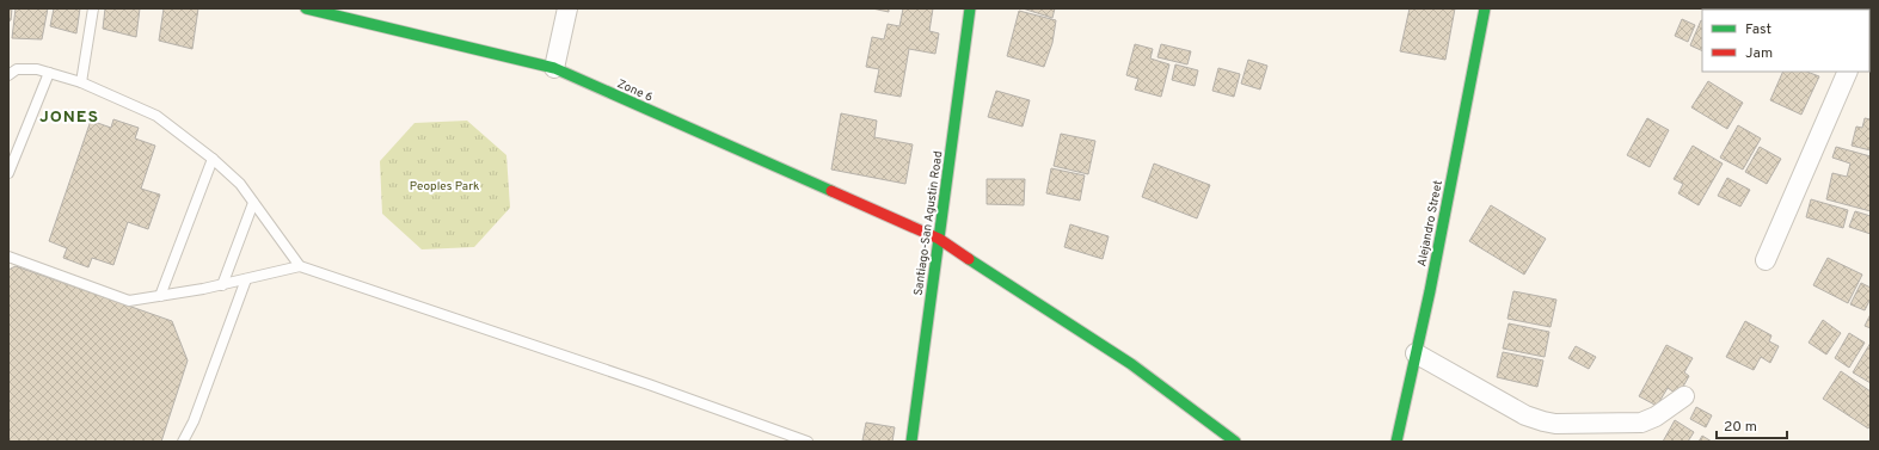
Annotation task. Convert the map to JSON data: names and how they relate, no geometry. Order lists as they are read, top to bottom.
{
  "streets": {
    "street": ["Zone 6", "Santiago-San Agustin Road", "Alejandro Street"]
  },
  "crossings": [
    ["Zone 6", "Santiago-San Agustin Road"]
  ],
  "districts": ["JONES"],
  "parks": ["Peoples Park"],
  "legend": ["Fast", "Jam"],
  "scale_bar": "20 m"
}
